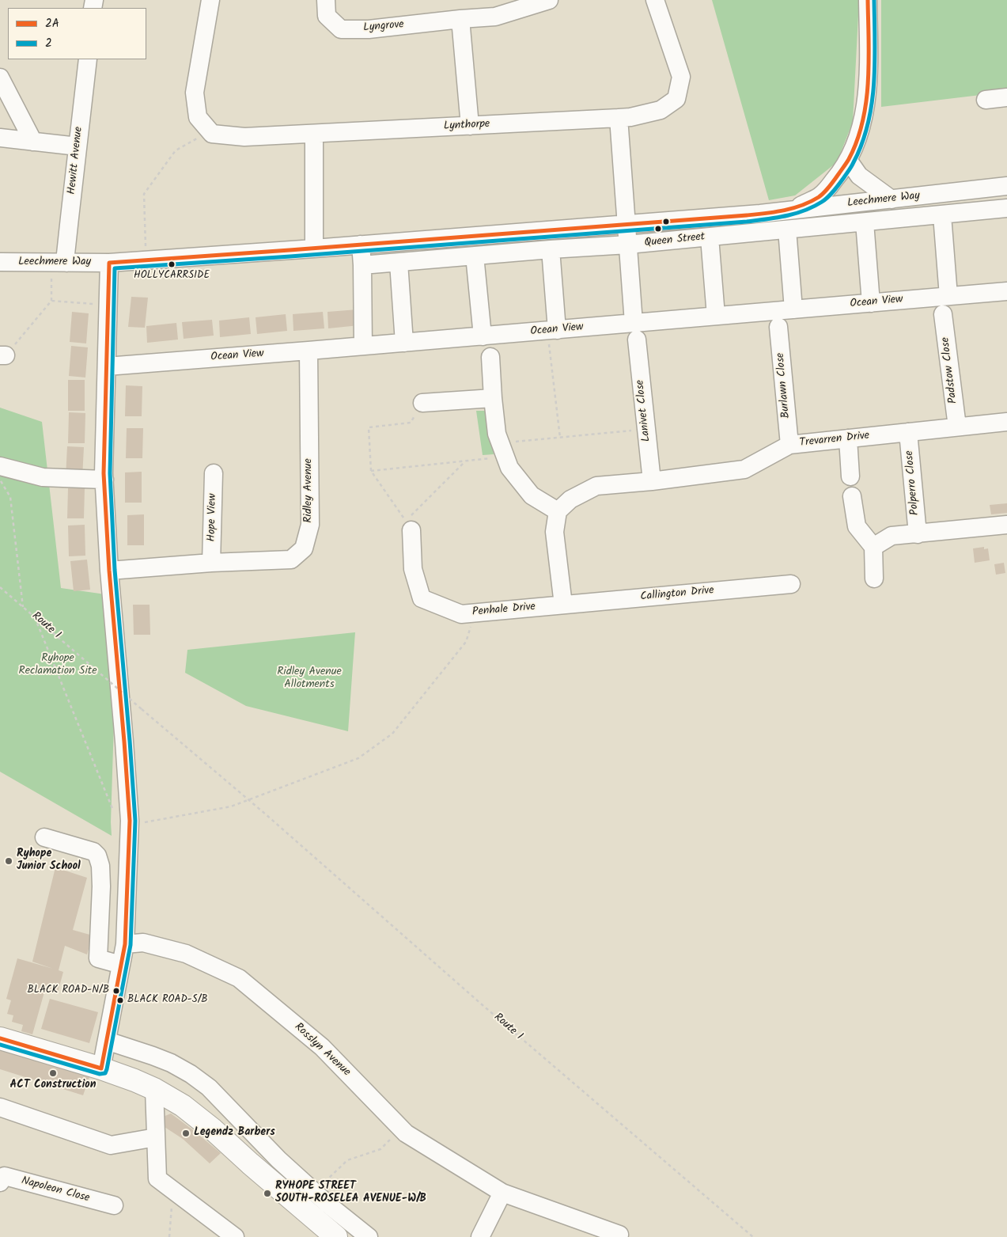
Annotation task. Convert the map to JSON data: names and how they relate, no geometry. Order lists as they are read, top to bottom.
{
  "streets": {
    "street": [
      "Lyngrove",
      "Lynthorpe",
      "Hewitt Avenue",
      "Leechmere Way",
      "Queen Street",
      "Ocean View",
      "Padstow Close",
      "Burlawn Close",
      "Lanivet Close",
      "Trevarren Drive",
      "Polperro Close",
      "Ridley Avenue",
      "Hope View",
      "Callington Drive",
      "Penhale Drive",
      "Rosslyn Avenue",
      "Napoleon Close"
    ],
    "path": ["Route 1"]
  },
  "crossings": [
    ["Hewitt Avenue", "Leechmere Way"],
    ["Ocean View", "Lanivet Close"],
    ["Ocean View", "Ridley Avenue"],
    ["Padstow Close", "Trevarren Drive"],
    ["Burlawn Close", "Trevarren Drive"],
    ["Lanivet Close", "Trevarren Drive"],
    ["Trevarren Drive", "Polperro Close"],
    ["Ridley Avenue", "Hope View"],
    ["Callington Drive", "Penhale Drive"]
  ],
  "parks": ["Ryhope Reclamation Site", "Ridley Avenue Allotments"],
  "places": [
    "HOLLYCARRSIDE",
    "Ryhope Junior School",
    "BLACK ROAD-N/B",
    "BLACK ROAD-S/B",
    "ACT Construction",
    "Legendz Barbers",
    "RYHOPE STREET SOUTH-ROSELEA AVENUE-W/B"
  ],
  "lines": ["transit line 2A", "transit line 2"],
  "legend": ["2A", "2"]
}
